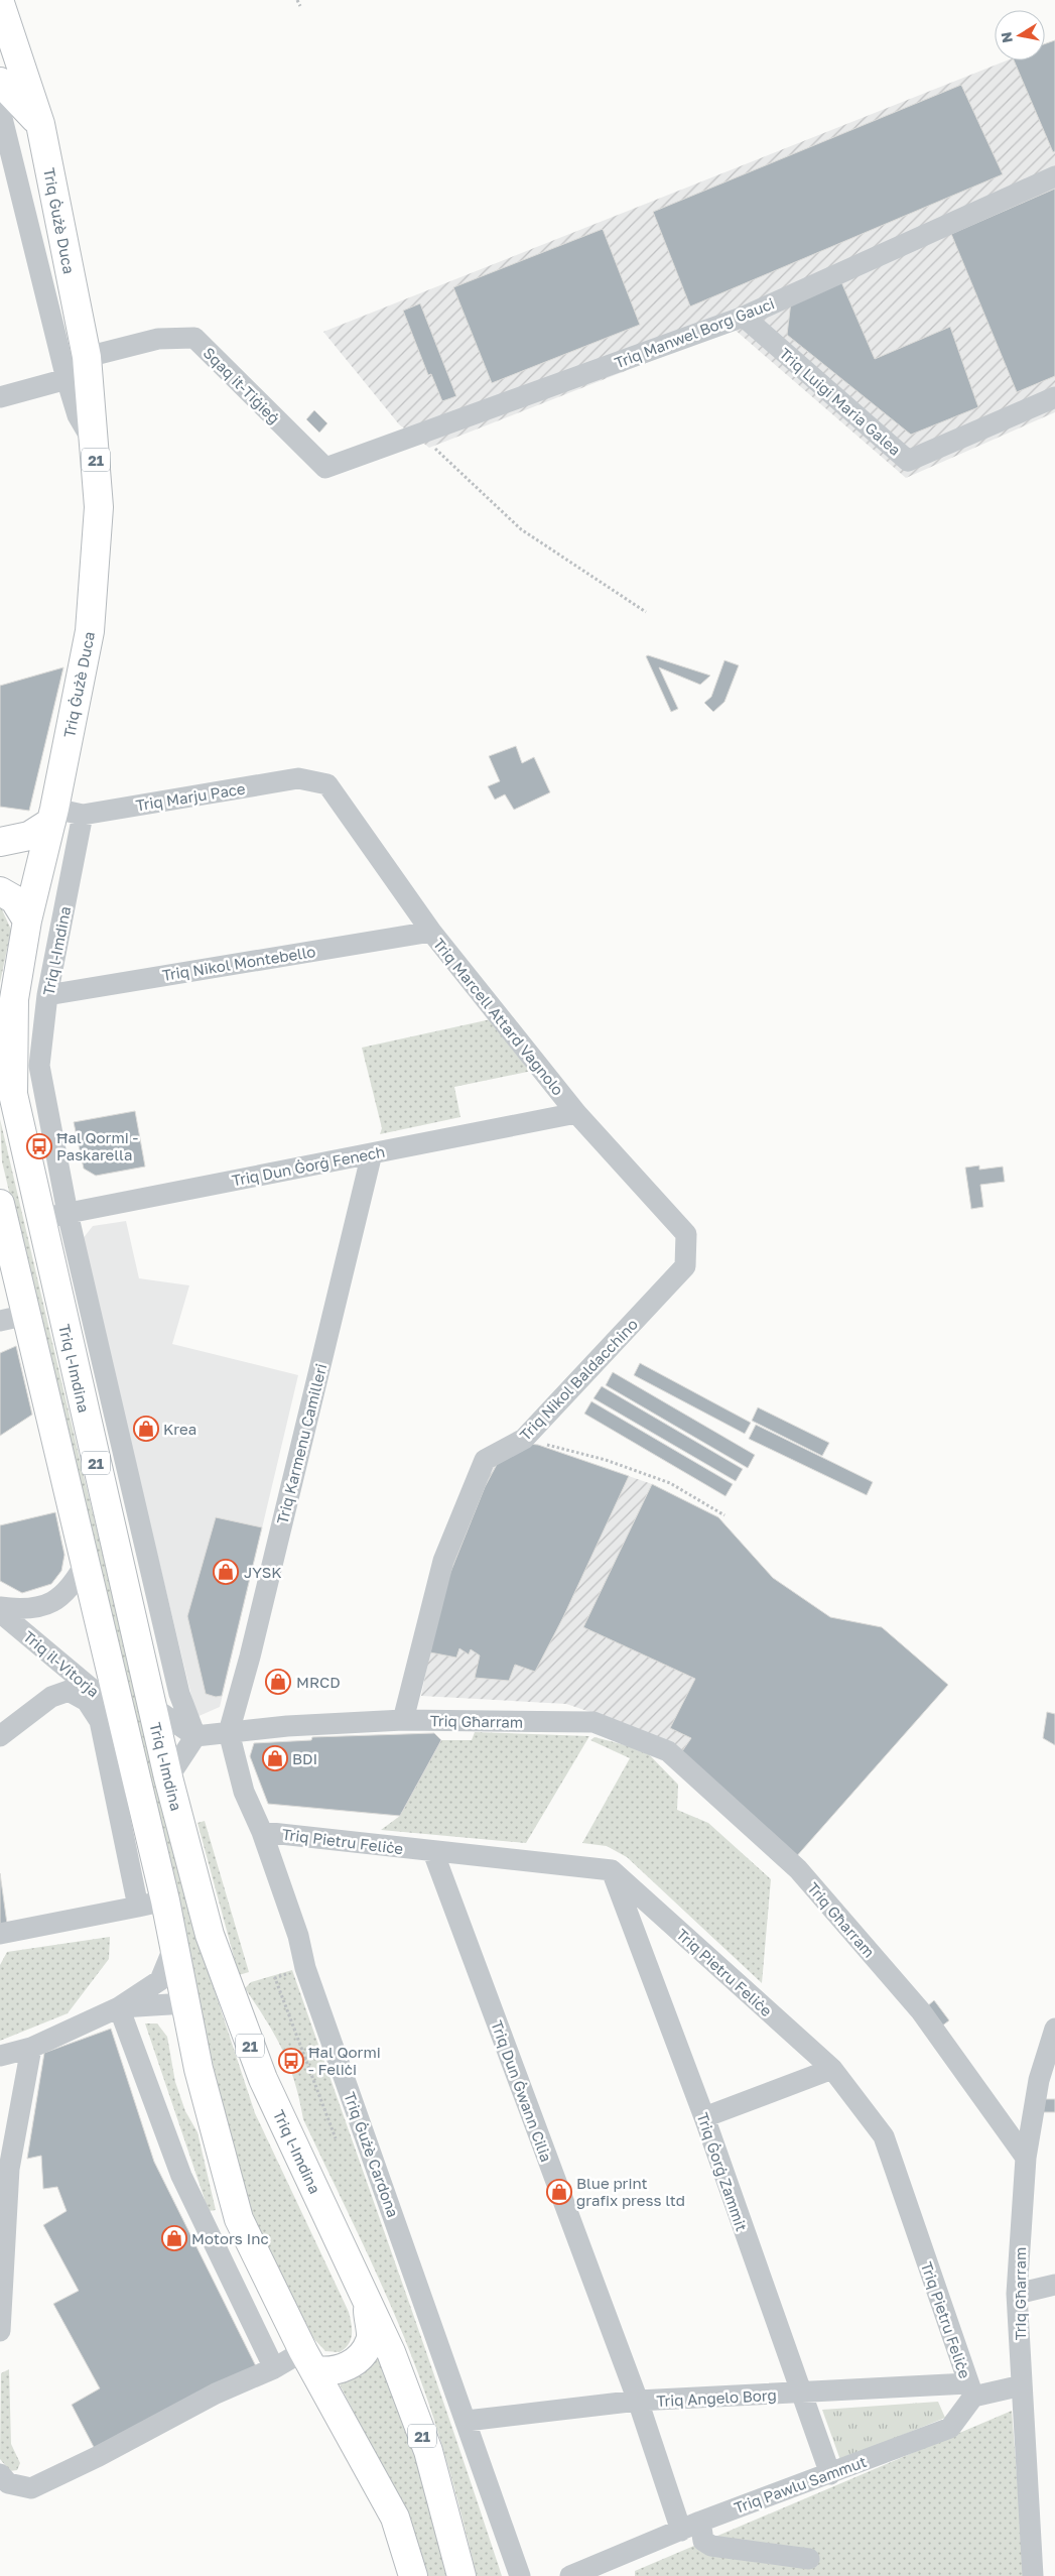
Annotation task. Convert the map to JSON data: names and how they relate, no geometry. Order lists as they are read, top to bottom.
{
  "streets": {
    "highway": ["Triq Ġużè Duca", "21", "Triq l-Imdina"],
    "street": [
      "Triq Manwel Borg Gauci",
      "Sqaq it-Tiġieġ",
      "Triq Luigi Maria Galea",
      "Triq Marju Pace",
      "Triq Nikol Montebello",
      "Triq Marcell Attard Vagnolo",
      "Triq Dun Ġorġ Fenech",
      "Triq Nikol Baldacchino",
      "Triq Karmenu Camilleri",
      "Triq il-Vitorja",
      "Triq Għarram",
      "Triq Pietru Feliċe",
      "Triq Dun Ġwann Cilia",
      "Triq Ġużè Cardona",
      "Triq Ġorġ Zammit",
      "Triq Angelo Borg",
      "Triq Pawlu Sammut"
    ]
  },
  "crossings": [
    ["Triq Ġużè Duca", "Sqaq it-Tiġieġ"],
    ["Triq Ġużè Duca", "Triq Marju Pace"],
    ["Triq Ġużè Duca", "Triq l-Imdina"],
    ["Triq Manwel Borg Gauci", "Sqaq it-Tiġieġ"],
    ["Triq Manwel Borg Gauci", "Triq Luigi Maria Galea"],
    ["Triq Marju Pace", "Triq l-Imdina"],
    ["Triq Marju Pace", "Triq Marcell Attard Vagnolo"],
    ["Triq l-Imdina", "Triq Nikol Montebello"],
    ["Triq l-Imdina", "Triq Dun Ġorġ Fenech"],
    ["Triq l-Imdina", "Triq il-Vitorja"],
    ["Triq l-Imdina", "Triq Għarram"],
    ["Triq Nikol Montebello", "Triq Marcell Attard Vagnolo"],
    ["Triq Marcell Attard Vagnolo", "Triq Dun Ġorġ Fenech"],
    ["Triq Marcell Attard Vagnolo", "Triq Nikol Baldacchino"],
    ["Triq Dun Ġorġ Fenech", "Triq Karmenu Camilleri"],
    ["Triq Nikol Baldacchino", "Triq Għarram"],
    ["Triq Karmenu Camilleri", "Triq Għarram"],
    ["Triq Karmenu Camilleri", "Triq Ġużè Cardona"],
    ["Triq Għarram", "Triq Ġużè Cardona"],
    ["Triq Pietru Feliċe", "Triq Dun Ġwann Cilia"],
    ["Triq Pietru Feliċe", "Triq Ġużè Cardona"],
    ["Triq Pietru Feliċe", "Triq Ġorġ Zammit"],
    ["Triq Pietru Feliċe", "Triq Angelo Borg"],
    ["Triq Pietru Feliċe", "Triq Pawlu Sammut"],
    ["Triq Dun Ġwann Cilia", "Triq Angelo Borg"],
    ["Triq Dun Ġwann Cilia", "Triq Pawlu Sammut"],
    ["Triq Ġużè Cardona", "Triq Angelo Borg"],
    ["Triq Ġorġ Zammit", "Triq Angelo Borg"],
    ["Triq Ġorġ Zammit", "Triq Pawlu Sammut"],
    ["Triq Angelo Borg", "Triq Pawlu Sammut"]
  ],
  "places": {
    "bus stop": ["Ħal Qormi - Paskarella", "Ħal Qormi - Feliċi"],
    "shop": [
      "Krea",
      "JYSK",
      "MRCD",
      "BDI",
      "Blue print grafix press ltd",
      "Motors Inc"
    ]
  },
  "north": "left"
}
